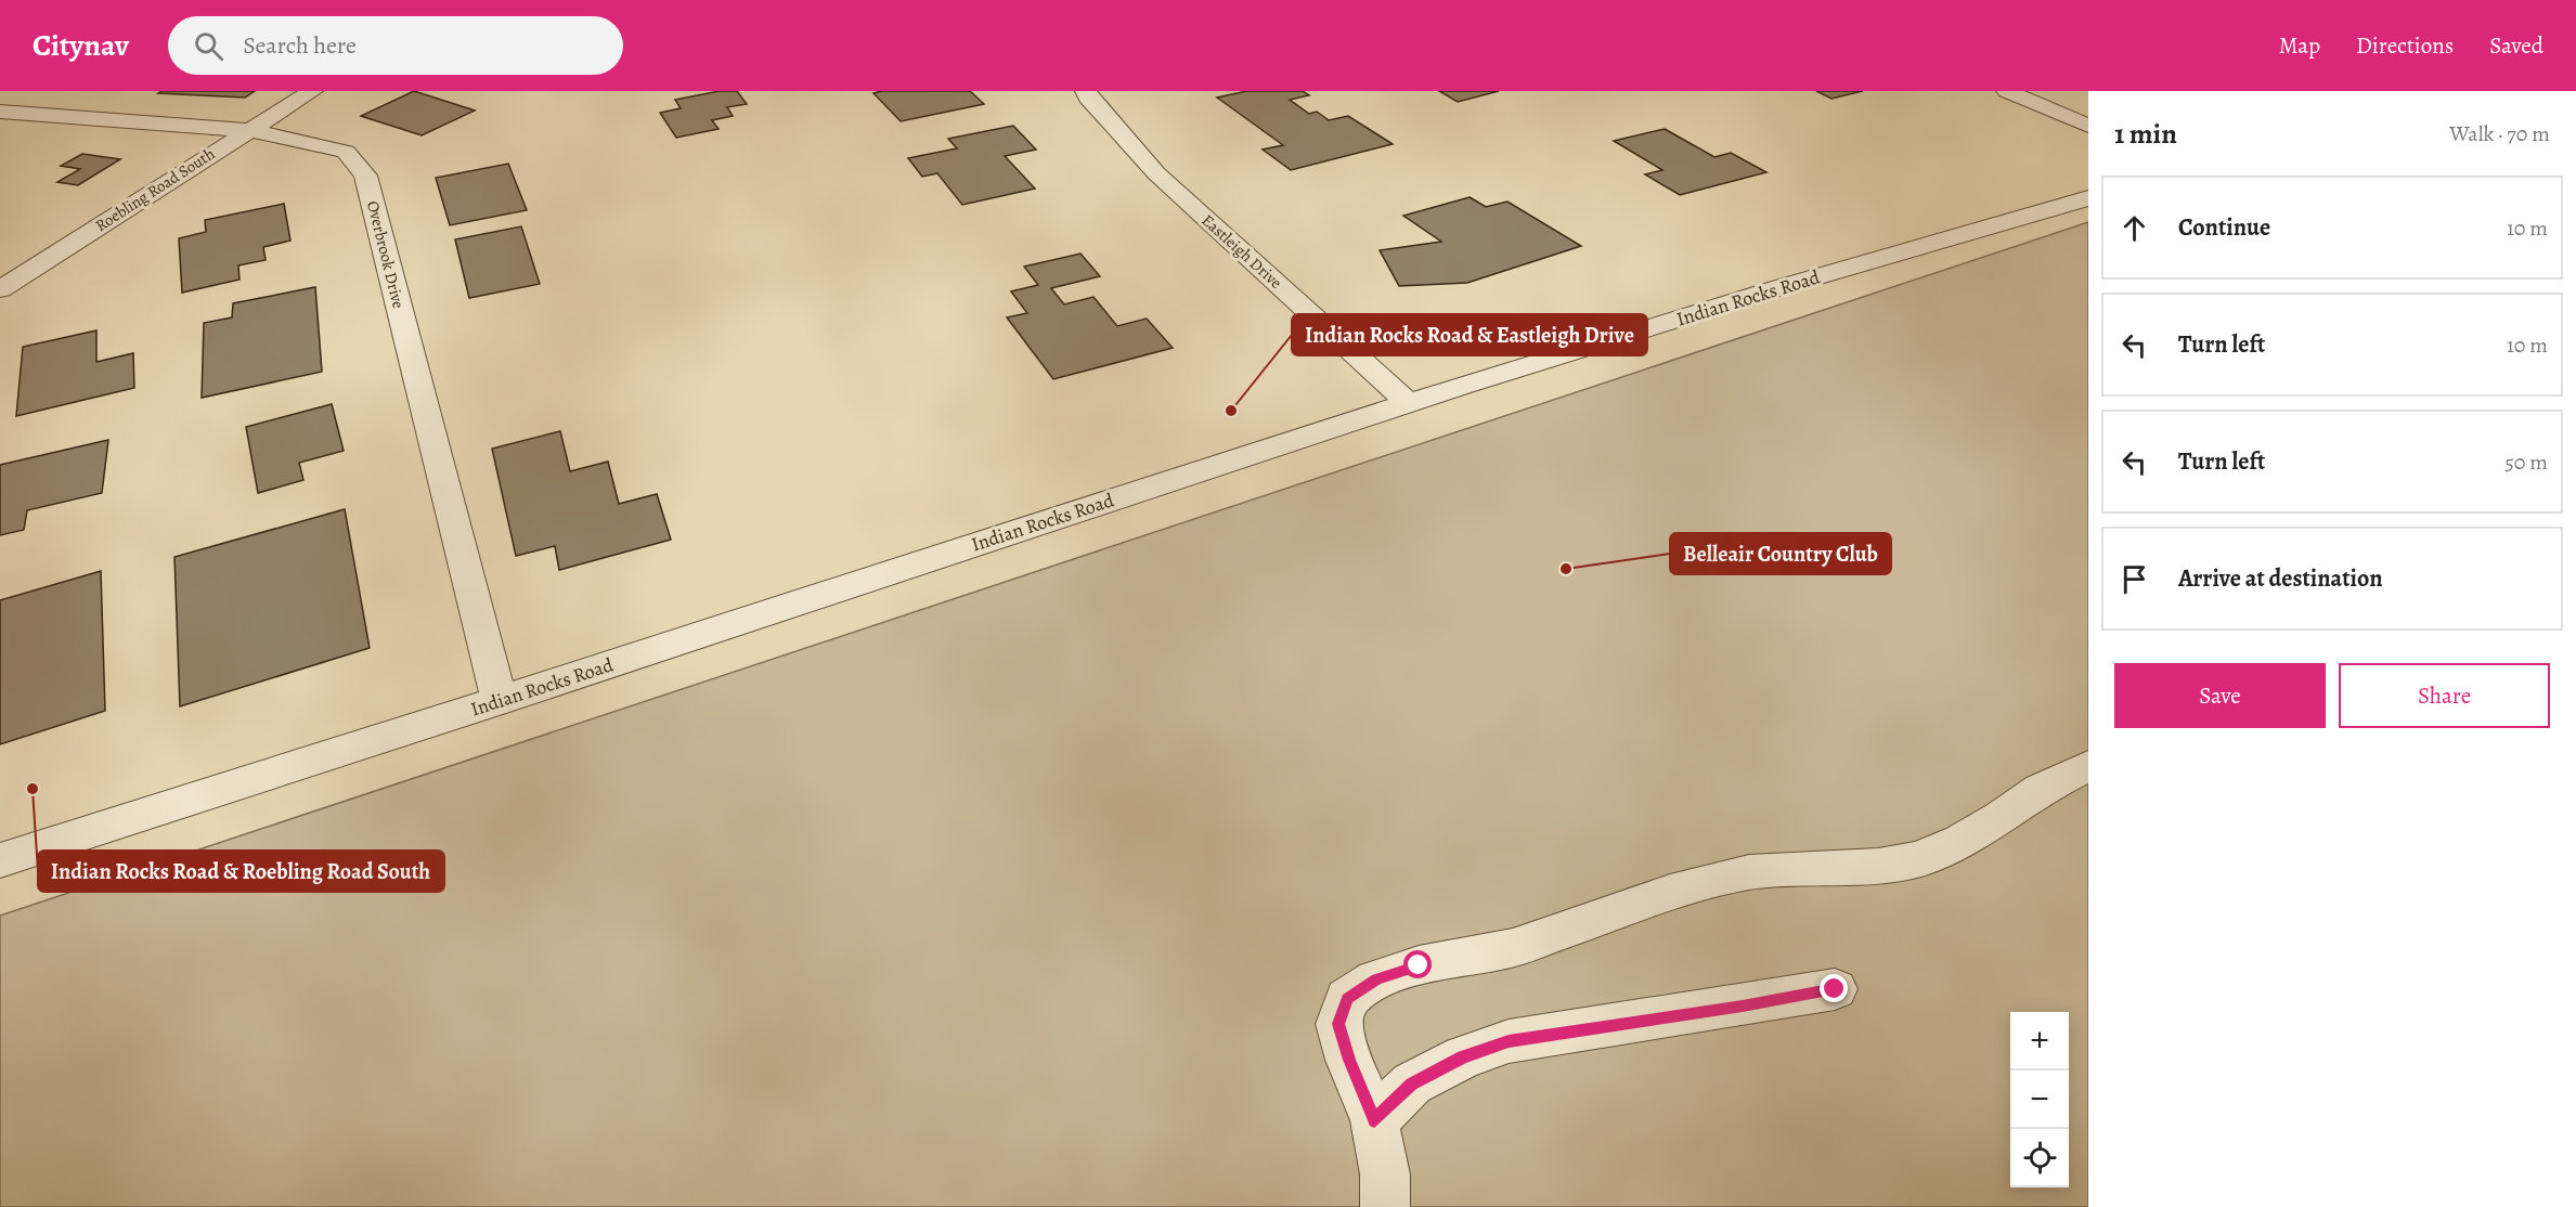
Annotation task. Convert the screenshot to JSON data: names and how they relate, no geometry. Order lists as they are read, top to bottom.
{
  "streets": {
    "street": [
      "Roebling Road South",
      "Eastleigh Drive",
      "Overbrook Drive",
      "Indian Rocks Road"
    ]
  },
  "crossings": [
    ["Roebling Road South", "Overbrook Drive"],
    ["Eastleigh Drive", "Indian Rocks Road"],
    ["Overbrook Drive", "Indian Rocks Road"]
  ],
  "places": ["Indian Rocks Road & Eastleigh Drive", "Belleair Country Club", "Indian Rocks Road & Roebling Road South"],
  "page": {
    "header": "Citynav",
    "search": "Search here",
    "nav": ["Map", "Directions", "Saved"],
    "heading": ["1 min", "Walk · 70 m"],
    "list": [
      ["Continue", "10 m"],
      ["Turn left", "10 m"],
      ["Turn left", "50 m"],
      "Arrive at destination"
    ],
    "buttons": ["Save", "Share"],
    "map_buttons": ["+", "−"]
  }
}
